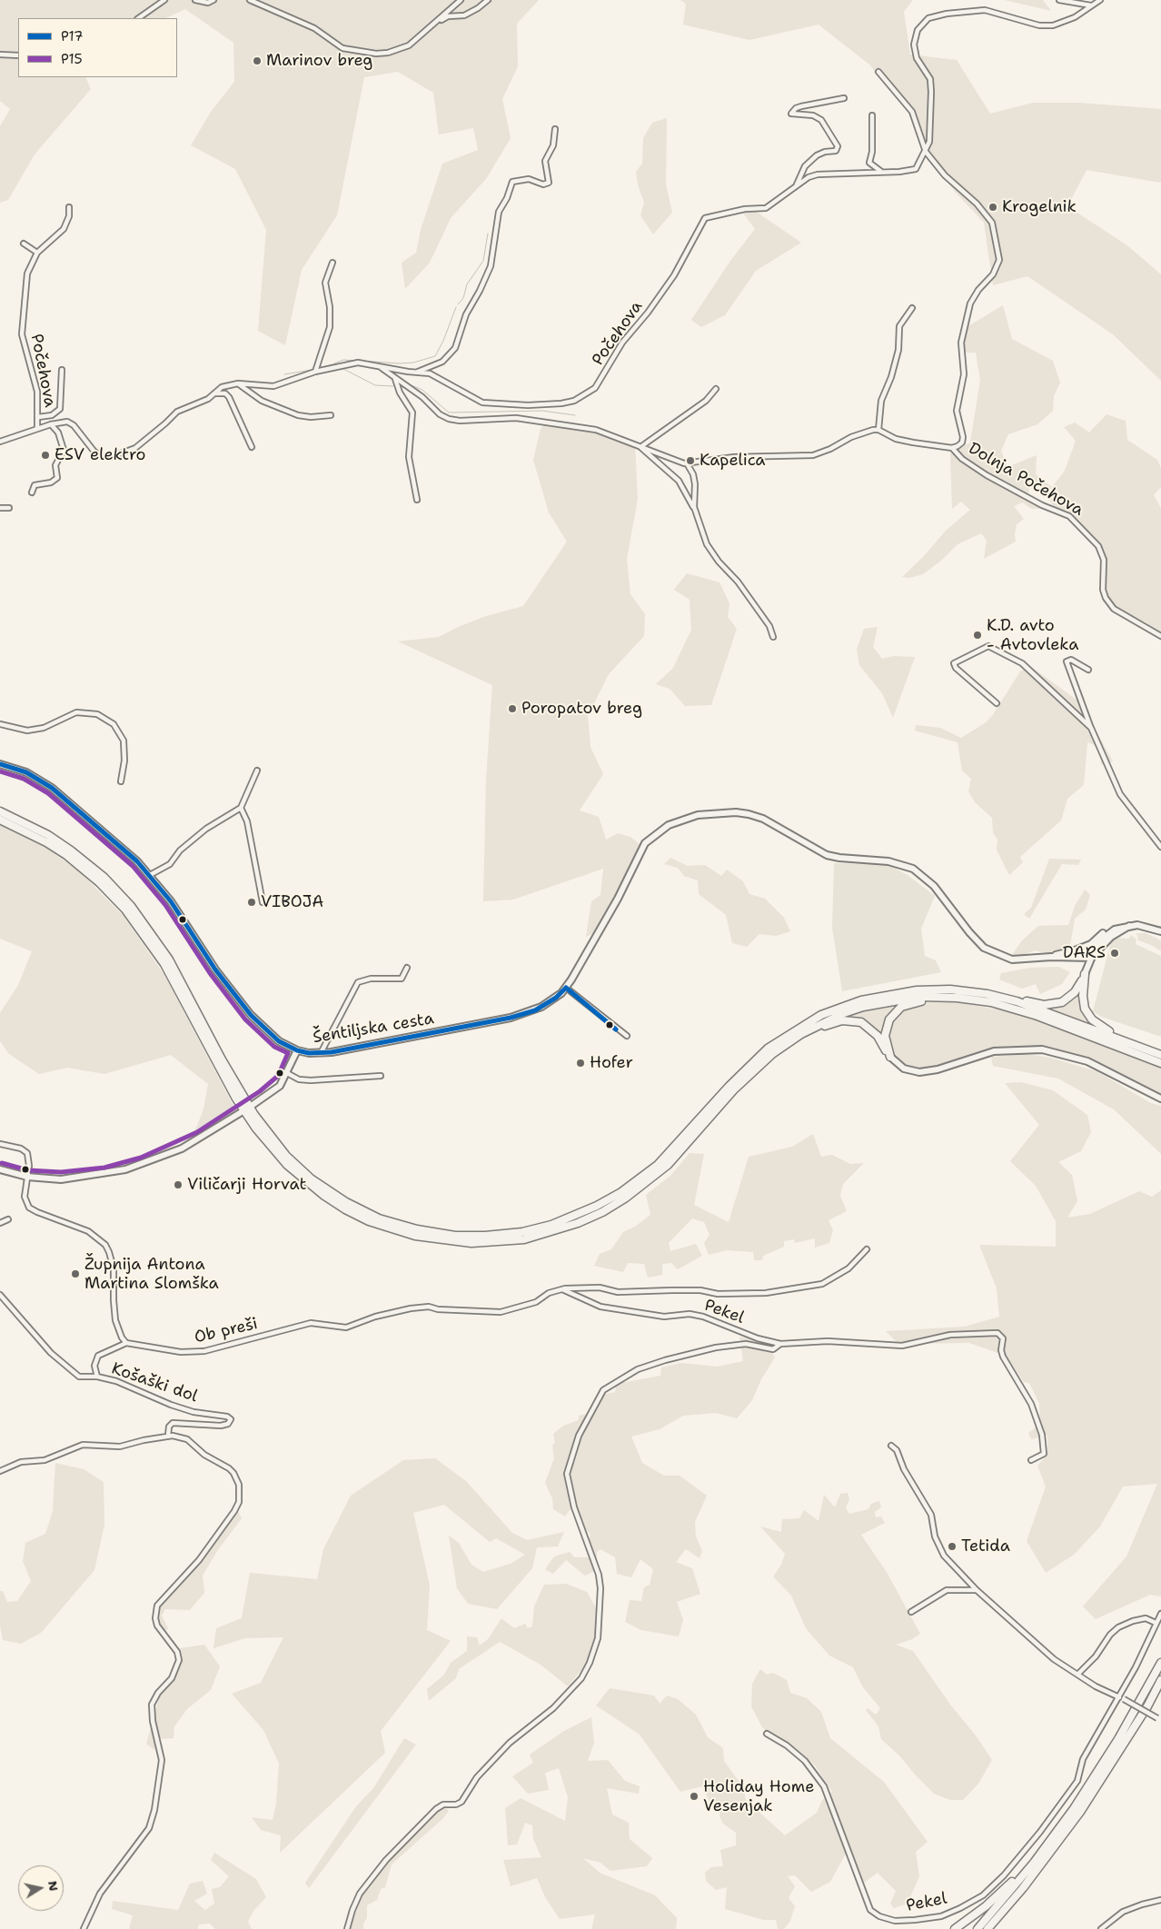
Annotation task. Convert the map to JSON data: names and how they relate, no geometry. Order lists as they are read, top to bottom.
{
  "streets": {
    "street": [
      "Počehova",
      "Dolnja Počehova",
      "Šentiljska cesta",
      "Pekel",
      "Ob preši",
      "Košaški dol"
    ]
  },
  "crossings": [
    ["Počehova", "Dolnja Počehova"],
    ["Pekel", "Ob preši"]
  ],
  "places": [
    "Marinov breg",
    "Krogelnik",
    "ESV elektro",
    "Kapelica",
    "K.D. avto - Avtovleka",
    "Poropatov breg",
    "VIBOJA",
    "DARS",
    "Hofer",
    "Viličarji Horvat",
    "Župnija Antona Martina Slomška",
    "Tetida",
    "Holiday Home Vesenjak"
  ],
  "lines": ["transit line P17", "transit line P15"],
  "legend": ["P17", "P15"],
  "north": "right"
}
